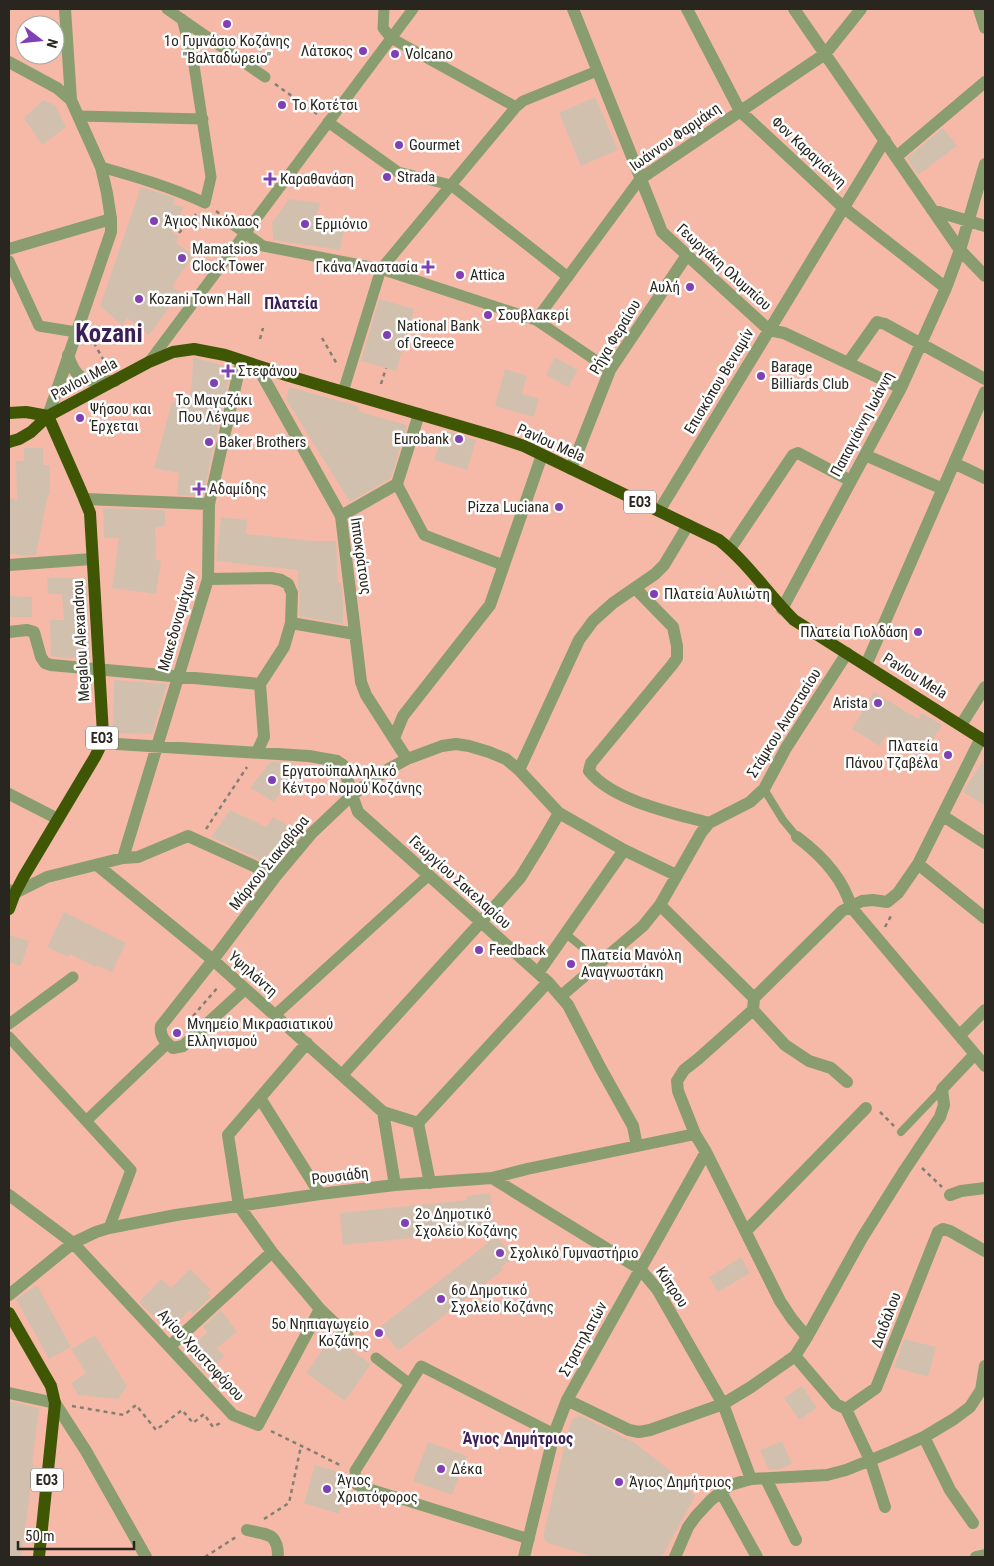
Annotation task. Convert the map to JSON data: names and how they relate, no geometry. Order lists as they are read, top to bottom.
{
  "streets": {
    "main road": ["Pavlou Mela", "ΕΟ3", "Megalou Alexandrou"],
    "street": [
      "Ιωάννου Φαρμάκη",
      "Φον Καραγιάννη",
      "Γεωργάκη Ολυμπίου",
      "Ρήγα Φεραίου",
      "Επισκόπου Βενιαμίν",
      "Παπαγιάννη Ιωάννη",
      "Ιπποκράτους",
      "Μακεδονομάχων",
      "Στάμκου Αναστασίου",
      "Μάρκου Σιακαβάρα",
      "Γεωργίου Σακελαρίου",
      "Υψηλάντη",
      "Ρουσιάδη",
      "Κύπρου",
      "Δαιδάλου",
      "Στρατηλατών",
      "Αγίου Χριστοφόρου"
    ]
  },
  "crossings": [
    ["Ιωάννου Φαρμάκη", "Φον Καραγιάννη"],
    ["Ιωάννου Φαρμάκη", "Γεωργάκη Ολυμπίου"],
    ["Φον Καραγιάννη", "Επισκόπου Βενιαμίν"],
    ["Φον Καραγιάννη", "Παπαγιάννη Ιωάννη"],
    ["Γεωργάκη Ολυμπίου", "Ρήγα Φεραίου"],
    ["Γεωργάκη Ολυμπίου", "Επισκόπου Βενιαμίν"],
    ["Γεωργάκη Ολυμπίου", "Παπαγιάννη Ιωάννη"],
    ["Ρήγα Φεραίου", "Pavlou Mela"],
    ["Pavlou Mela", "Επισκόπου Βενιαμίν"],
    ["Pavlou Mela", "Παπαγιάννη Ιωάννη"],
    ["Pavlou Mela", "ΕΟ3"],
    ["Pavlou Mela", "Ιπποκράτους"],
    ["Pavlou Mela", "Μακεδονομάχων"],
    ["Pavlou Mela", "Megalou Alexandrou"],
    ["Pavlou Mela", "Στάμκου Αναστασίου"],
    ["ΕΟ3", "Megalou Alexandrou"],
    ["Ιπποκράτους", "Μάρκου Σιακαβάρα"],
    ["Στάμκου Αναστασίου", "Μάρκου Σιακαβάρα"],
    ["Στάμκου Αναστασίου", "Γεωργίου Σακελαρίου"],
    ["Μάρκου Σιακαβάρα", "Γεωργίου Σακελαρίου"],
    ["Μάρκου Σιακαβάρα", "Υψηλάντη"],
    ["Γεωργίου Σακελαρίου", "Ρουσιάδη"],
    ["Ρουσιάδη", "Κύπρου"],
    ["Ρουσιάδη", "Αγίου Χριστοφόρου"],
    ["Κύπρου", "Στρατηλατών"]
  ],
  "districts": ["Πλατεία", "Kozani", "Άγιος Δημήτριος"],
  "places": {
    "other": [
      "1ο Γυμνάσιο Κοζάνης \"Βαλταδώρειο\"",
      "Λάτσκος",
      "Volcano",
      "Το Κοτέτσι",
      "Gourmet",
      "Strada",
      "Άγιος Νικόλαος",
      "Ερμιόνιο",
      "Mamatsios Clock Tower",
      "Attica",
      "Αυλή",
      "Kozani Town Hall",
      "Σουβλακερί",
      "National Bank of Greece",
      "Barage Billiards Club",
      "Το Μαγαζάκι Που Λέγαμε",
      "Ψήσου και Έρχεται",
      "Eurobank",
      "Baker Brothers",
      "Pizza Luciana",
      "Πλατεία Αυλιώτη",
      "Πλατεία Γιολδάση",
      "Arista",
      "Πλατεία Πάνου Τζαβέλα",
      "Εργατοϋπαλληλικό Κέντρο Νομού Κοζάνης",
      "Feedback",
      "Πλατεία Μανόλη Αναγνωστάκη",
      "Μνημείο Μικρασιατικού Ελληνισμού",
      "2ο Δημοτικό Σχολείο Κοζάνης",
      "Σχολικό Γυμναστήριο",
      "6ο Δημοτικό Σχολείο Κοζάνης",
      "5ο Νηπιαγωγείο Κοζάνης",
      "Δέκα",
      "Άγιος Δημήτριος",
      "Άγιος Χριστόφορος"
    ],
    "health": [
      "Καραθανάση",
      "Γκάνα Αναστασία",
      "Στεφάνου",
      "Αδαμίδης"
    ]
  },
  "scale_bar": "50 m",
  "north": "right"
}
